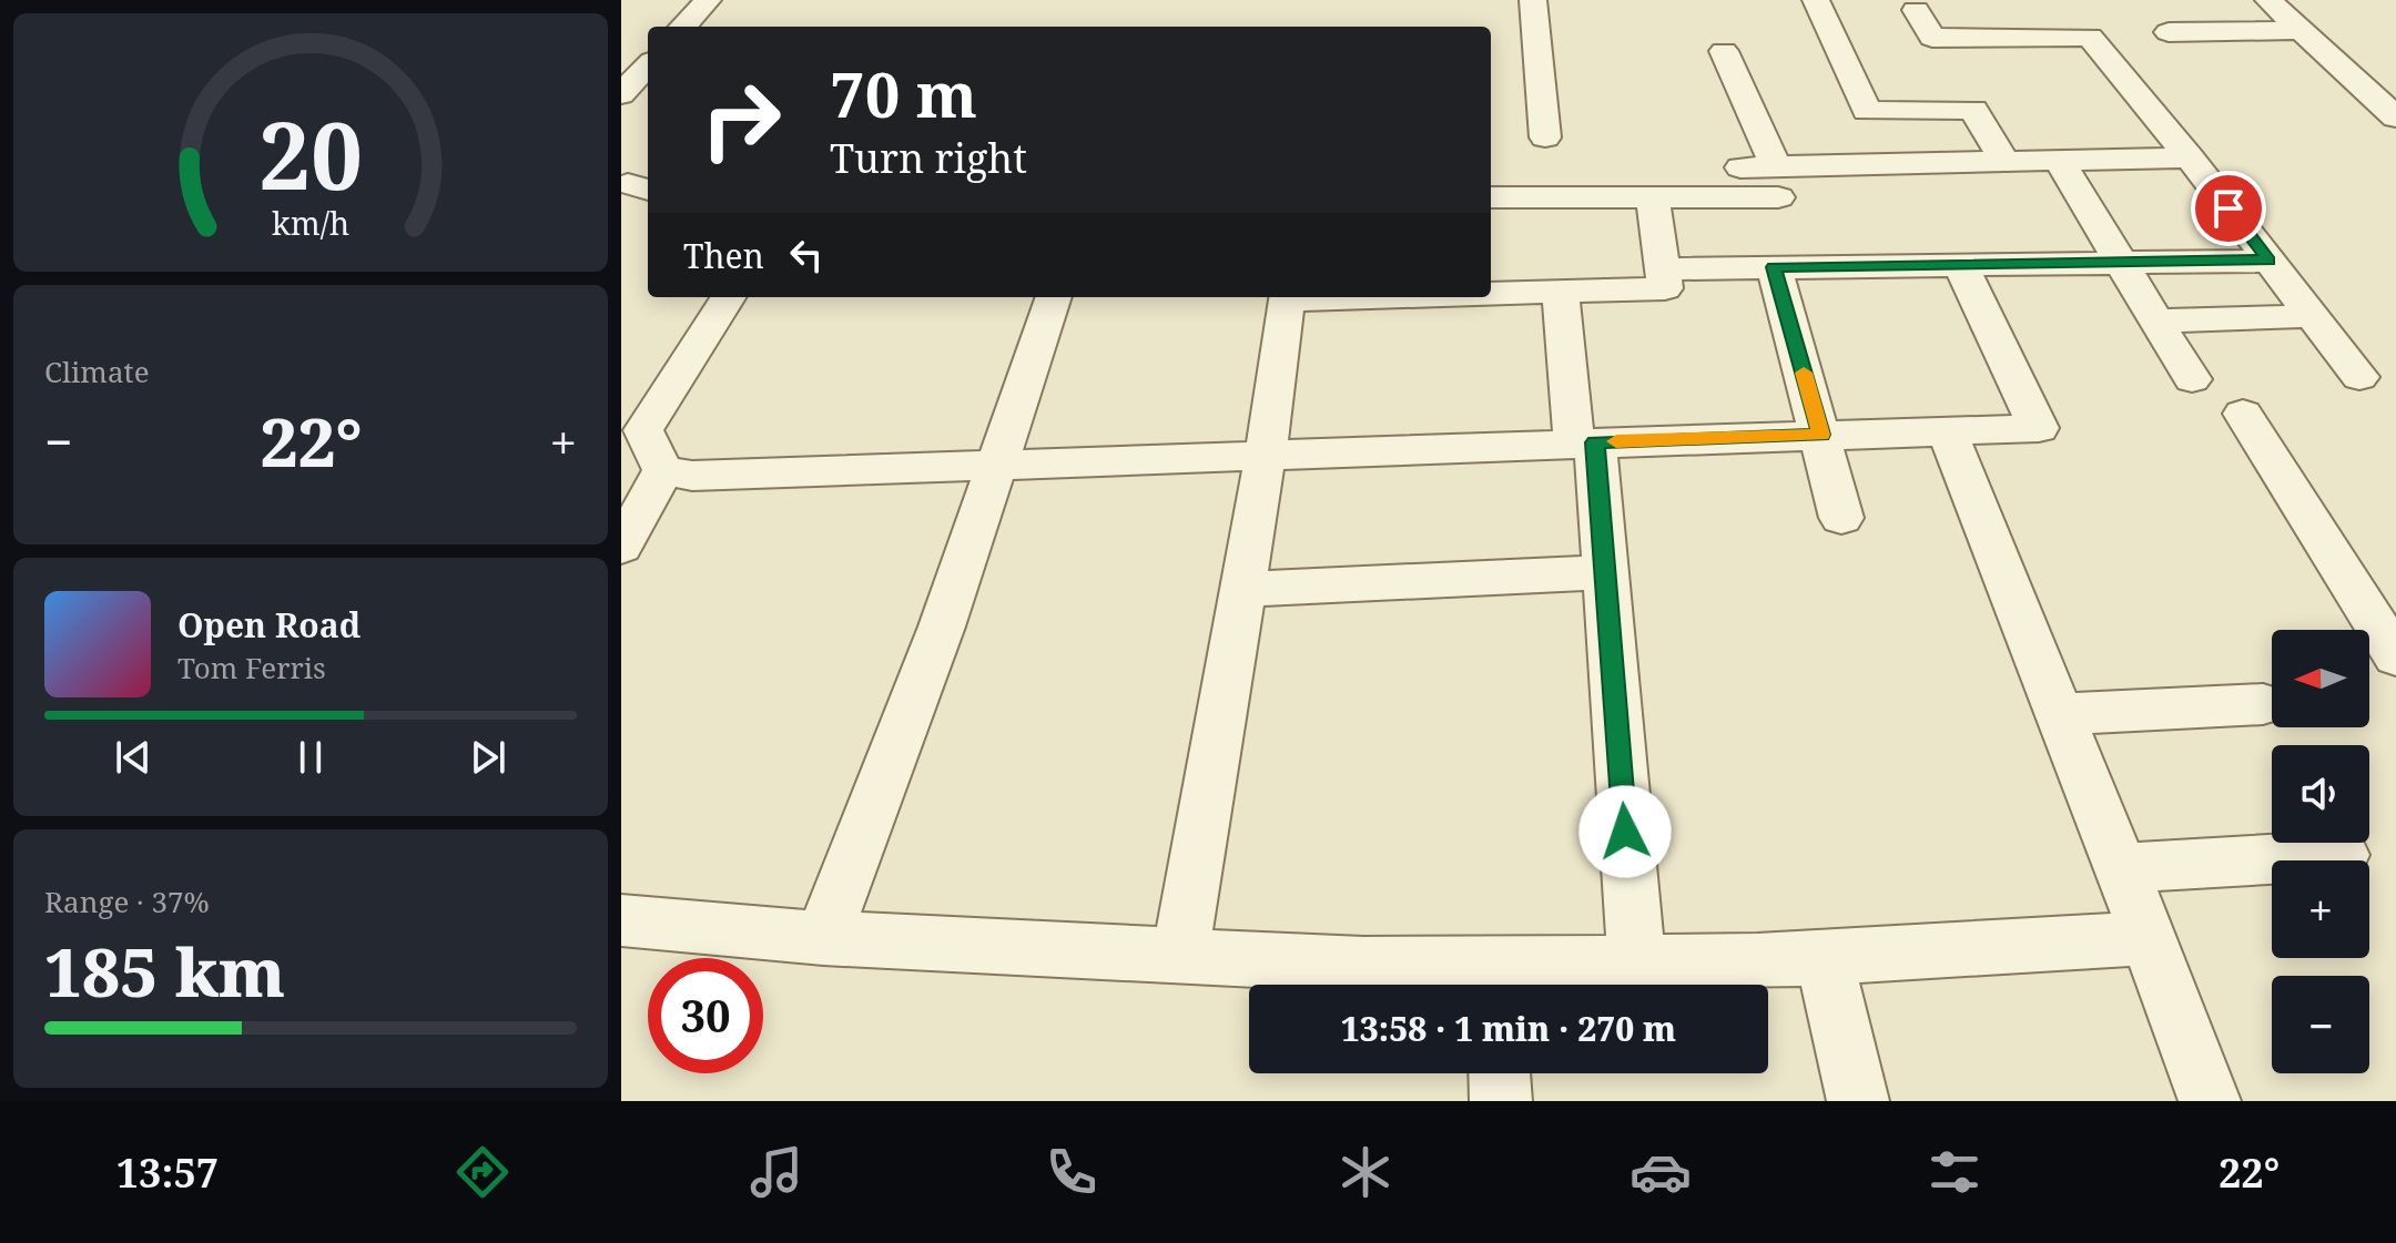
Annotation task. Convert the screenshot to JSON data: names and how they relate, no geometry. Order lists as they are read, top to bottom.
{
  "north": "left",
  "page": {
    "turn": ["70 m", "Turn right"],
    "then": "Then",
    "tile": [
      "Climate",
      ["Range · 37%", "185 km"]
    ],
    "heat": ["−", "22°", "+"],
    "song": ["Open Road", "Tom Ferris"],
    "map_buttons": ["+", "−"],
    "limit": "30",
    "trip": "13:58 · 1 min · 270 m",
    "tabs": ["13:57", "22°"],
    "gauge": ["20", "km/h"]
  }
}
